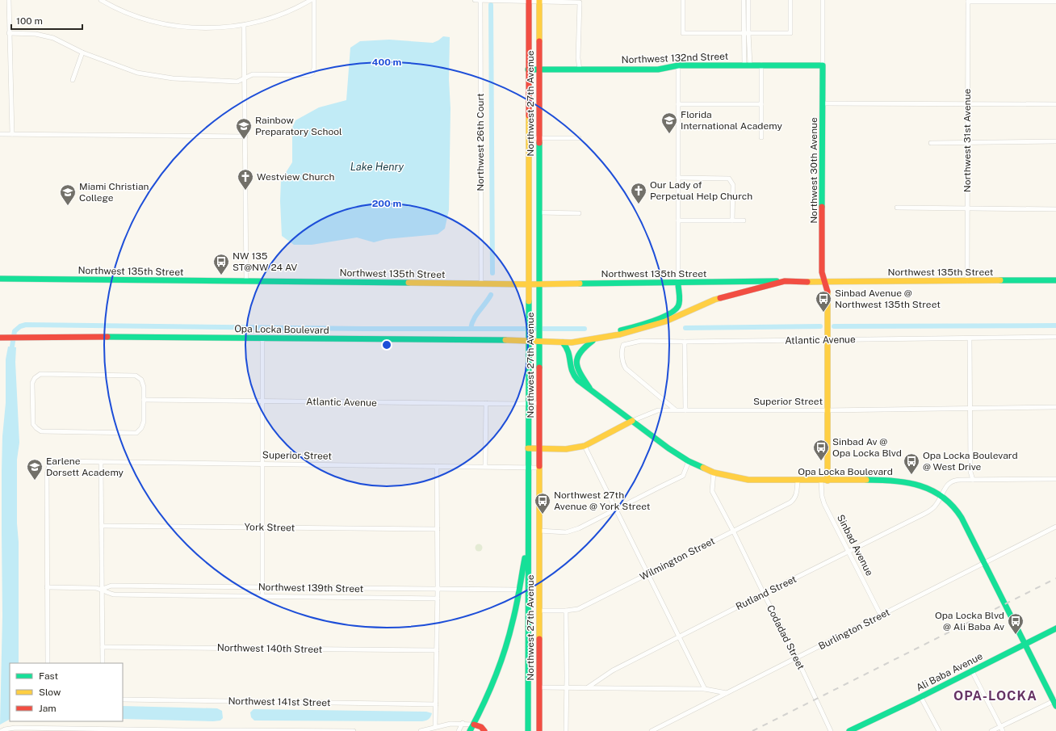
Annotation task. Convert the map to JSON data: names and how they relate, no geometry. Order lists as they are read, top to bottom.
{
  "streets": {
    "main road": [
      "Northwest 132nd Street",
      "Northwest 27th Avenue",
      "Northwest 30th Avenue",
      "Northwest 135th Street",
      "Opa Locka Boulevard",
      "Superior Street",
      "Ali Baba Avenue"
    ],
    "street": [
      "Northwest 31st Avenue",
      "Northwest 26th Court",
      "Atlantic Avenue",
      "York Street",
      "Sinbad Avenue",
      "Wilmington Street",
      "Northwest 139th Street",
      "Rutland Street",
      "Burlington Street",
      "Codadad Street",
      "Northwest 140th Street",
      "Northwest 141st Street"
    ]
  },
  "crossings": [
    ["Northwest 132nd Street", "Northwest 27th Avenue"],
    ["Northwest 132nd Street", "Northwest 30th Avenue"],
    ["Northwest 27th Avenue", "Northwest 135th Street"],
    ["Northwest 27th Avenue", "Opa Locka Boulevard"],
    ["Northwest 27th Avenue", "Atlantic Avenue"],
    ["Northwest 27th Avenue", "Superior Street"],
    ["Northwest 27th Avenue", "Wilmington Street"],
    ["Northwest 31st Avenue", "Northwest 135th Street"],
    ["Northwest 26th Court", "Northwest 135th Street"],
    ["Northwest 30th Avenue", "Northwest 135th Street"],
    ["Northwest 30th Avenue", "Opa Locka Boulevard"],
    ["Northwest 30th Avenue", "Atlantic Avenue"],
    ["Northwest 135th Street", "Opa Locka Boulevard"],
    ["Opa Locka Boulevard", "Superior Street"],
    ["Opa Locka Boulevard", "Sinbad Avenue"],
    ["Opa Locka Boulevard", "Wilmington Street"],
    ["Opa Locka Boulevard", "Rutland Street"],
    ["Opa Locka Boulevard", "Burlington Street"],
    ["Opa Locka Boulevard", "Codadad Street"],
    ["Opa Locka Boulevard", "Ali Baba Avenue"],
    ["Atlantic Avenue", "Superior Street"],
    ["Superior Street", "Northwest 139th Street"],
    ["Sinbad Avenue", "Rutland Street"],
    ["Sinbad Avenue", "Burlington Street"],
    ["Wilmington Street", "Codadad Street"],
    ["Rutland Street", "Codadad Street"],
    ["Burlington Street", "Codadad Street"]
  ],
  "districts": ["OPA-LOCKA"],
  "water": ["Lake Henry"],
  "places": {
    "school or university": [
      "Florida International Academy",
      "Rainbow Preparatory School",
      "Miami Christian College",
      "Earlene Dorsett Academy"
    ],
    "church": ["Westview Church", "Our Lady of Perpetual Help Church"],
    "bus stop": [
      "NW 135 ST@NW 24 AV",
      "Sinbad Avenue @ Northwest 135th Street",
      "Sinbad Av @ Opa Locka Blvd",
      "Opa Locka Boulevard @ West Drive",
      "Northwest 27th Avenue @ York Street",
      "Opa Locka Blvd @ Ali Baba Av"
    ]
  },
  "legend": ["Fast", "Slow", "Jam"],
  "scale_bar": "100 m",
  "rings": ["400 m", "200 m"]
}
